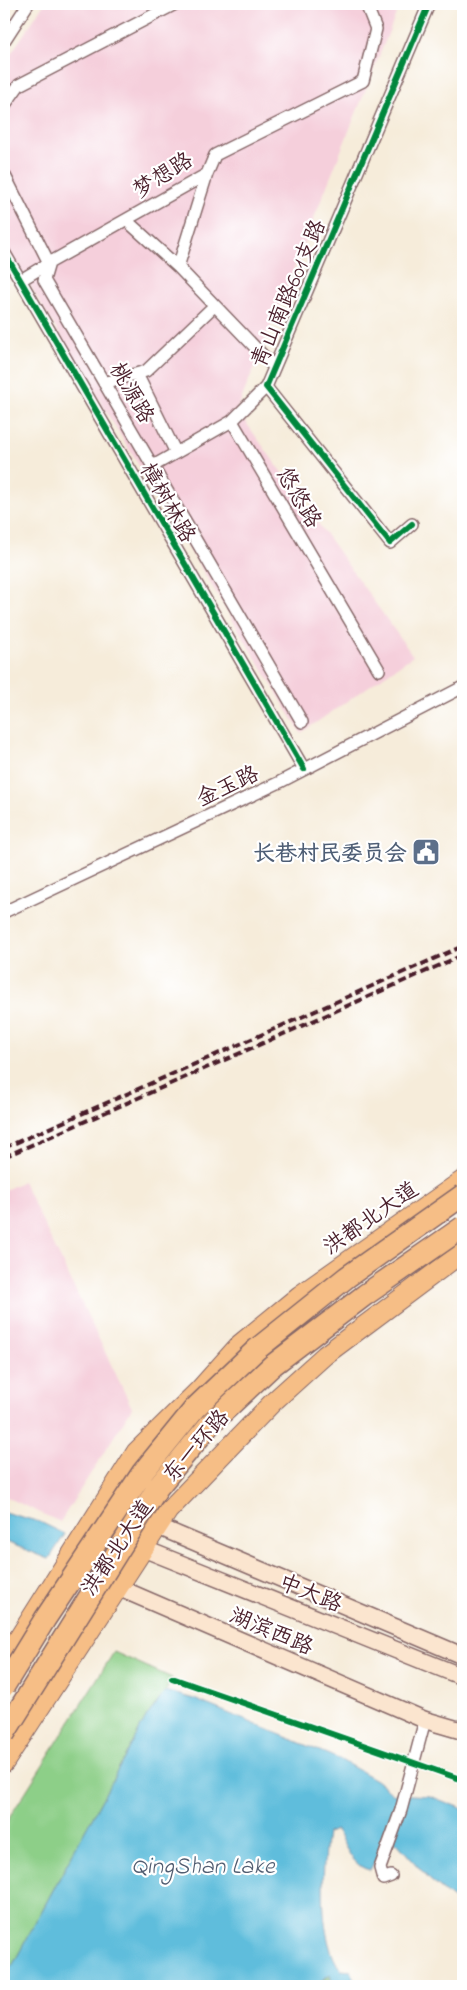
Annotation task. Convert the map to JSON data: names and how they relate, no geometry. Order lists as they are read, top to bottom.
{
  "streets": {
    "highway": ["东一环路"],
    "main road": ["洪都北大道", "中大路", "湖滨西路"],
    "street": [
      "梦想路",
      "青山南路601支路",
      "桃源路",
      "悠悠路",
      "樟树林路",
      "金玉路"
    ]
  },
  "crossings": [
    ["梦想路", "桃源路"],
    ["梦想路", "樟树林路"],
    ["樟树林路", "金玉路"],
    ["洪都北大道", "中大路"],
    ["洪都北大道", "湖滨西路"]
  ],
  "water": ["QingShan Lake"],
  "places": {
    "public building": ["长巷村民委员会"]
  }
}
